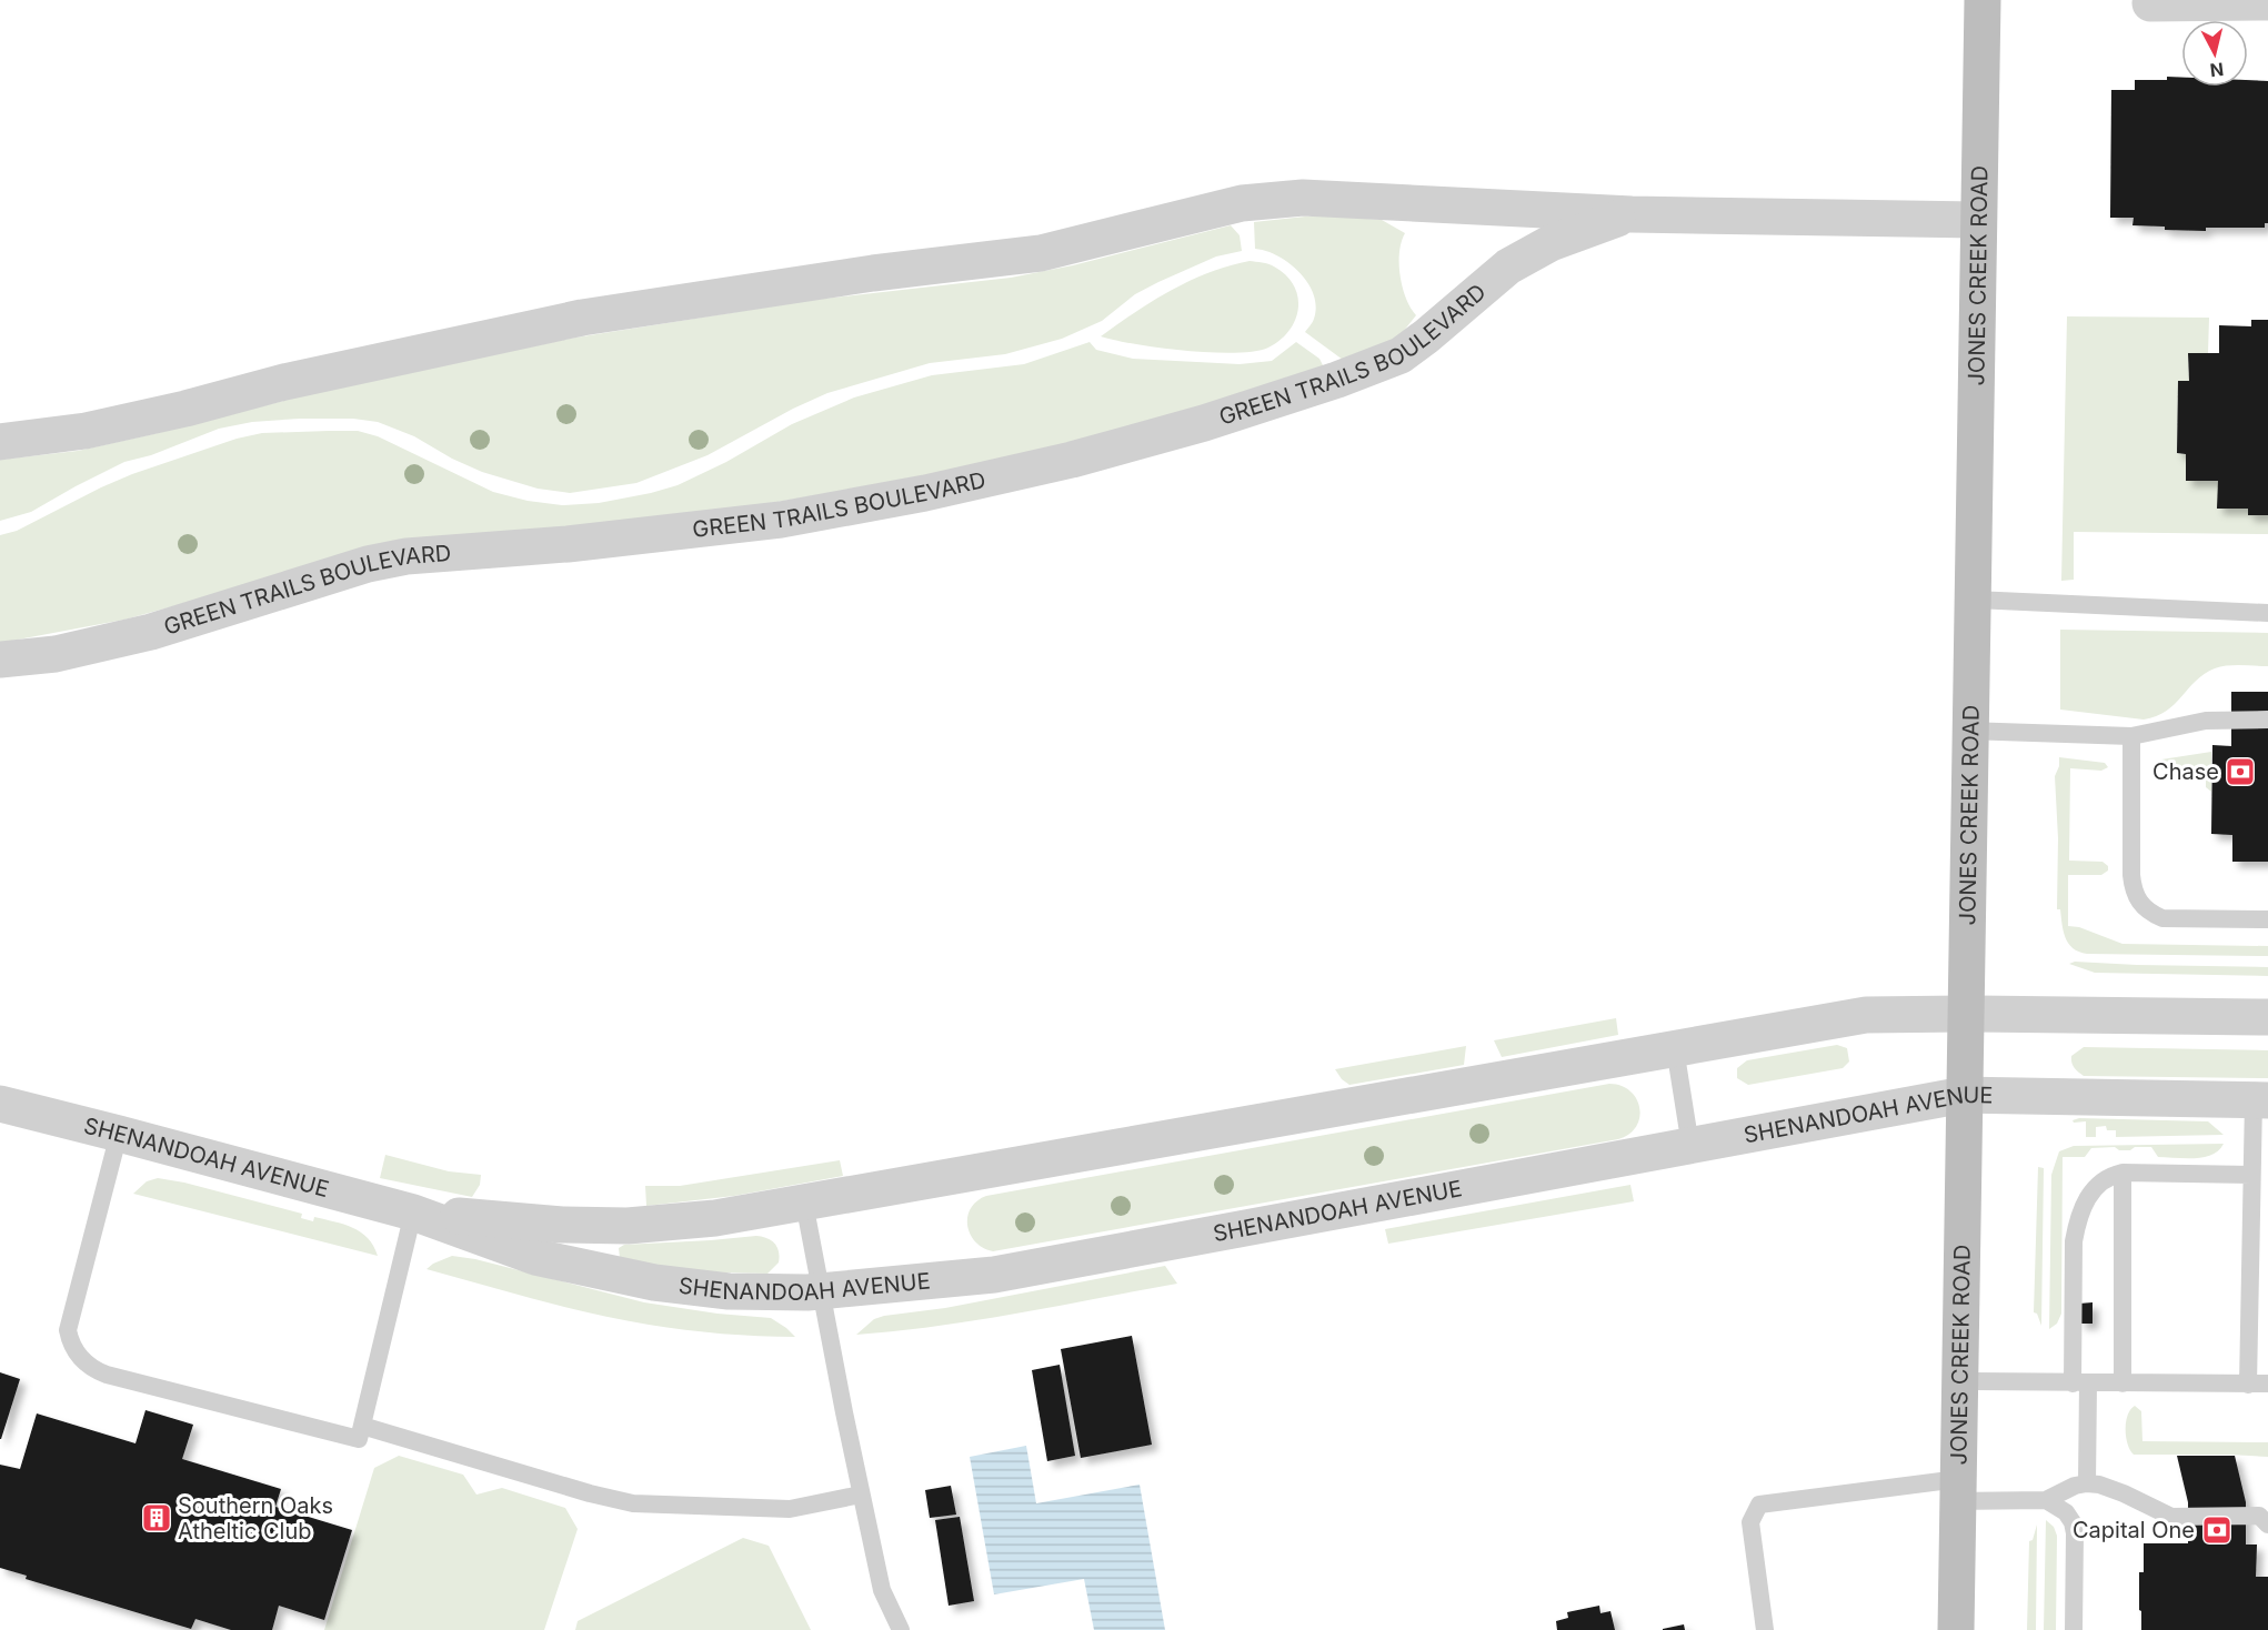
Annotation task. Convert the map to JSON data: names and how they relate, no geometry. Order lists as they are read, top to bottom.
{
  "streets": {
    "main road": ["JONES CREEK ROAD"],
    "street": ["GREEN TRAILS BOULEVARD", "SHENANDOAH AVENUE"]
  },
  "crossings": [
    ["JONES CREEK ROAD", "GREEN TRAILS BOULEVARD"],
    ["JONES CREEK ROAD", "SHENANDOAH AVENUE"]
  ],
  "places": {
    "bank": ["Chase", "Capital One"],
    "building": ["Southern Oaks Atheltic Club"]
  },
  "north": "bottom"
}
